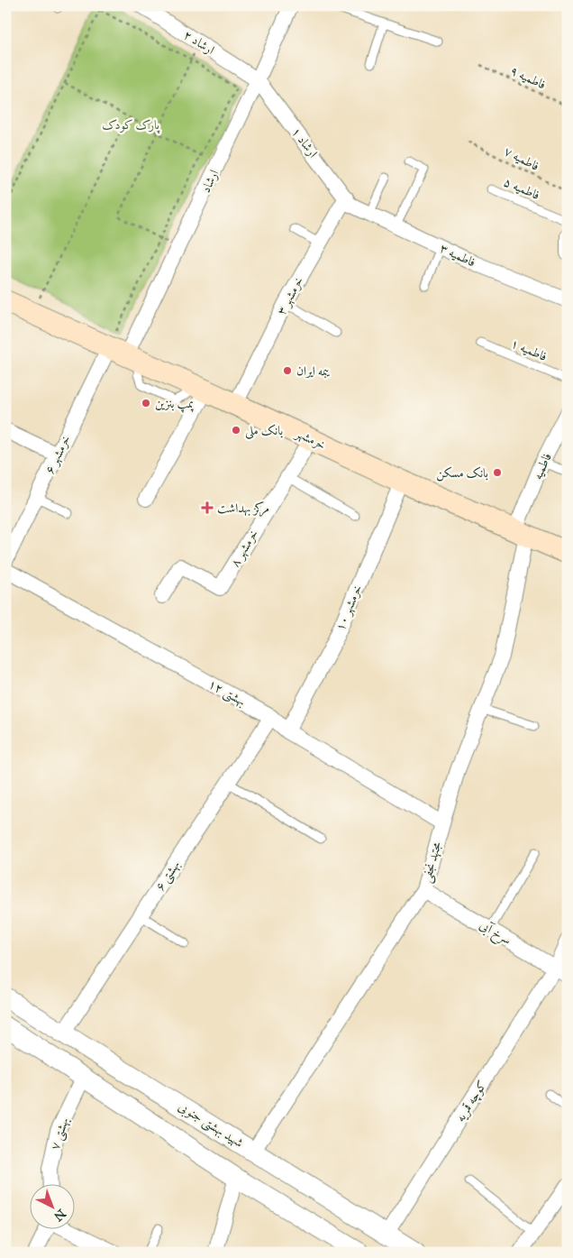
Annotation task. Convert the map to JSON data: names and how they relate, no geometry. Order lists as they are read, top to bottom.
{
  "streets": {
    "main road": ["خرمشهر"],
    "street": [
      "ارشاد ۲",
      "ارشاد ۱",
      "ارشاد",
      "فاطمیه ۳",
      "خرمشهر ۳",
      "خرمشهر ۶",
      "فاطمیه",
      "خرمشهر ۸",
      "خرمشهر ۱۰",
      "بهشتی ۱۲",
      "مجتهد نجفی",
      "بهشتی ۶",
      "سرخ آبی",
      "کوچه قمریه",
      "شهید بهشتی جنوبی",
      "بهشتی ۷"
    ],
    "lane": ["فاطمیه ۵", "فاطمیه ۱"],
    "path": ["فاطمیه ۹", "فاطمیه ۷"]
  },
  "crossings": [
    ["ارشاد ۲", "ارشاد ۱"],
    ["ارشاد ۲", "ارشاد"],
    ["ارشاد ۱", "ارشاد"],
    ["ارشاد ۱", "فاطمیه ۳"],
    ["ارشاد ۱", "خرمشهر ۳"],
    ["ارشاد", "خرمشهر"],
    ["ارشاد", "خرمشهر ۶"],
    ["فاطمیه ۳", "خرمشهر ۳"],
    ["خرمشهر ۳", "خرمشهر"],
    ["خرمشهر", "خرمشهر ۶"],
    ["خرمشهر", "فاطمیه"],
    ["خرمشهر", "خرمشهر ۸"],
    ["خرمشهر", "خرمشهر ۱۰"],
    ["خرمشهر", "مجتهد نجفی"],
    ["فاطمیه", "مجتهد نجفی"],
    ["خرمشهر ۱۰", "بهشتی ۱۲"],
    ["بهشتی ۱۲", "مجتهد نجفی"],
    ["بهشتی ۱۲", "بهشتی ۶"],
    ["مجتهد نجفی", "سرخ آبی"],
    ["مجتهد نجفی", "شهید بهشتی جنوبی"],
    ["بهشتی ۶", "شهید بهشتی جنوبی"],
    ["سرخ آبی", "کوچه قمریه"],
    ["کوچه قمریه", "شهید بهشتی جنوبی"]
  ],
  "parks": ["پارک کودک"],
  "places": {
    "other": [
      "یبمه ایران",
      "پمپ بنزین",
      "بانک ملی",
      "بانک مسکن"
    ],
    "health": ["مرکز بهداشت"]
  },
  "north": "bottom right"
}
